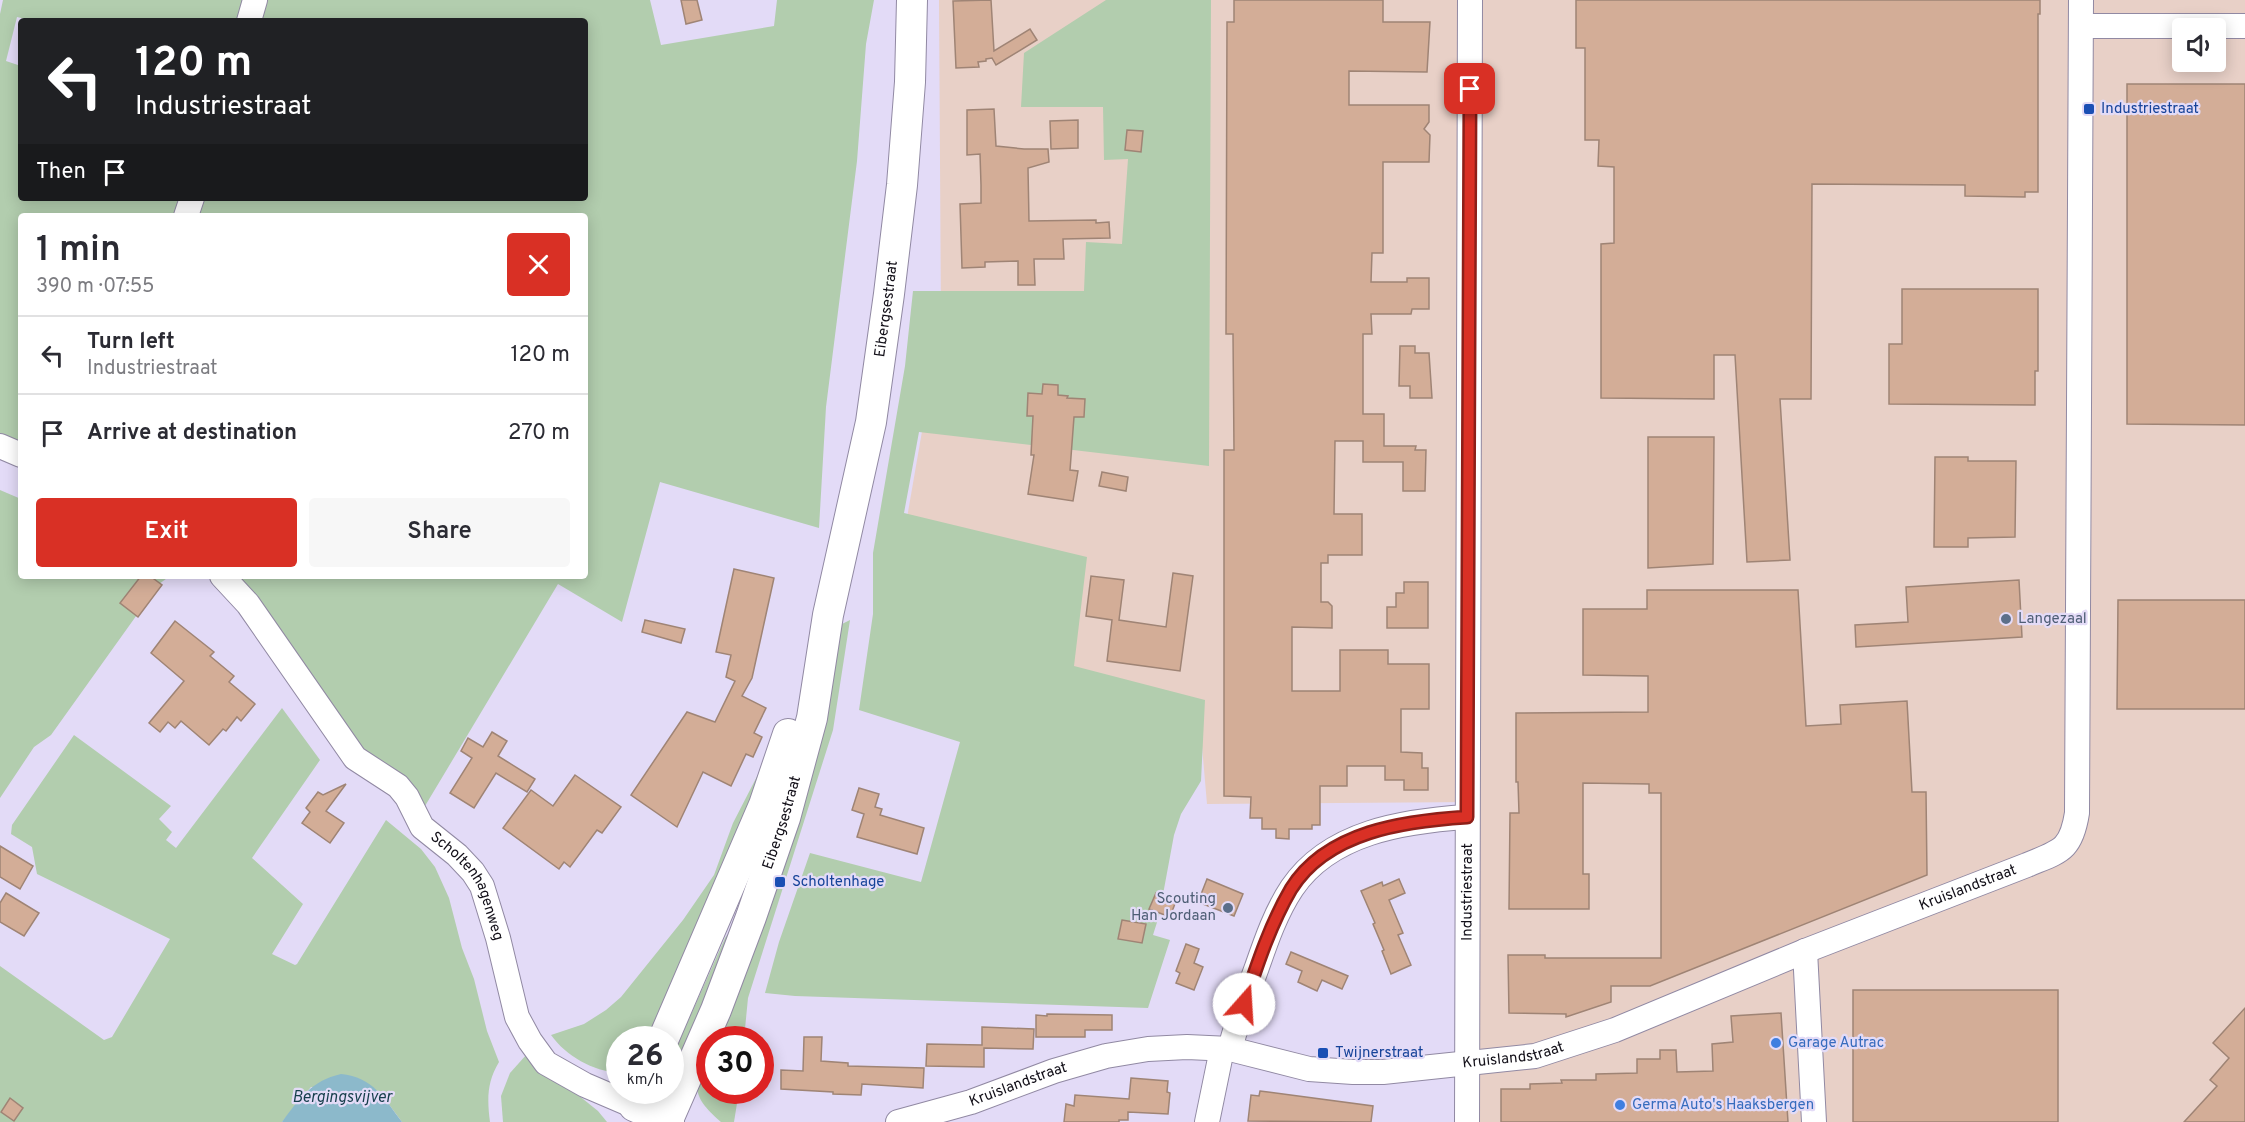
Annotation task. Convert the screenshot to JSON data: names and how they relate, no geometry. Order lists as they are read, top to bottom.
{
  "streets": {
    "main road": ["Eibergsestraat"],
    "street": ["Kruislandstraat", "Scholtenhagenweg", "Industriestraat"]
  },
  "crossings": [
    ["Kruislandstraat", "Industriestraat"]
  ],
  "water": ["Bergingsvijver"],
  "places": {
    "transit": ["Industriestraat", "Scholtenhage", "Twijnerstraat"],
    "other": [
      "Langezaal",
      "Scouting Han Jordaan",
      "Garage Autrac",
      "Germa Auto's Haaksbergen"
    ]
  },
  "page": {
    "turn": ["120 m", "Industriestraat"],
    "then": "Then",
    "heading": ["1 min", "390 m · 07:55"],
    "list": [
      {
        "name": "Turn left",
        "note": "Industriestraat",
        "value": "120 m"
      },
      {
        "name": "Arrive at destination",
        "value": "270 m"
      }
    ],
    "buttons": ["Exit", "Share"],
    "speed": "26 km/h",
    "limit": "30"
  }
}
